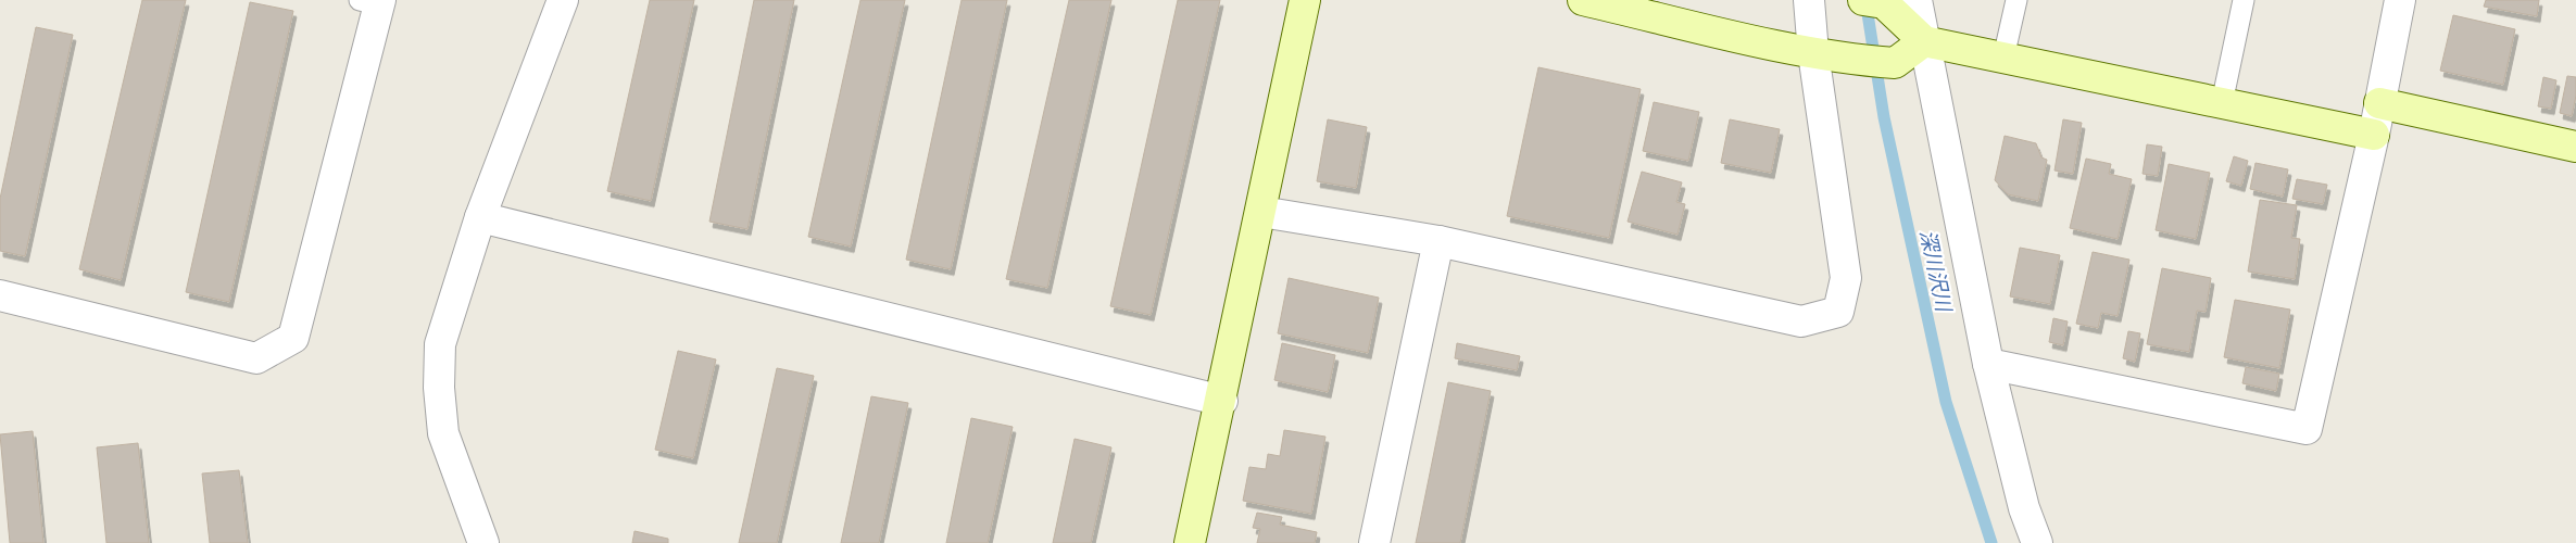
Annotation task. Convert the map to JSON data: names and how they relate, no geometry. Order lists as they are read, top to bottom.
{
  "water": ["深川沢川"]
}
